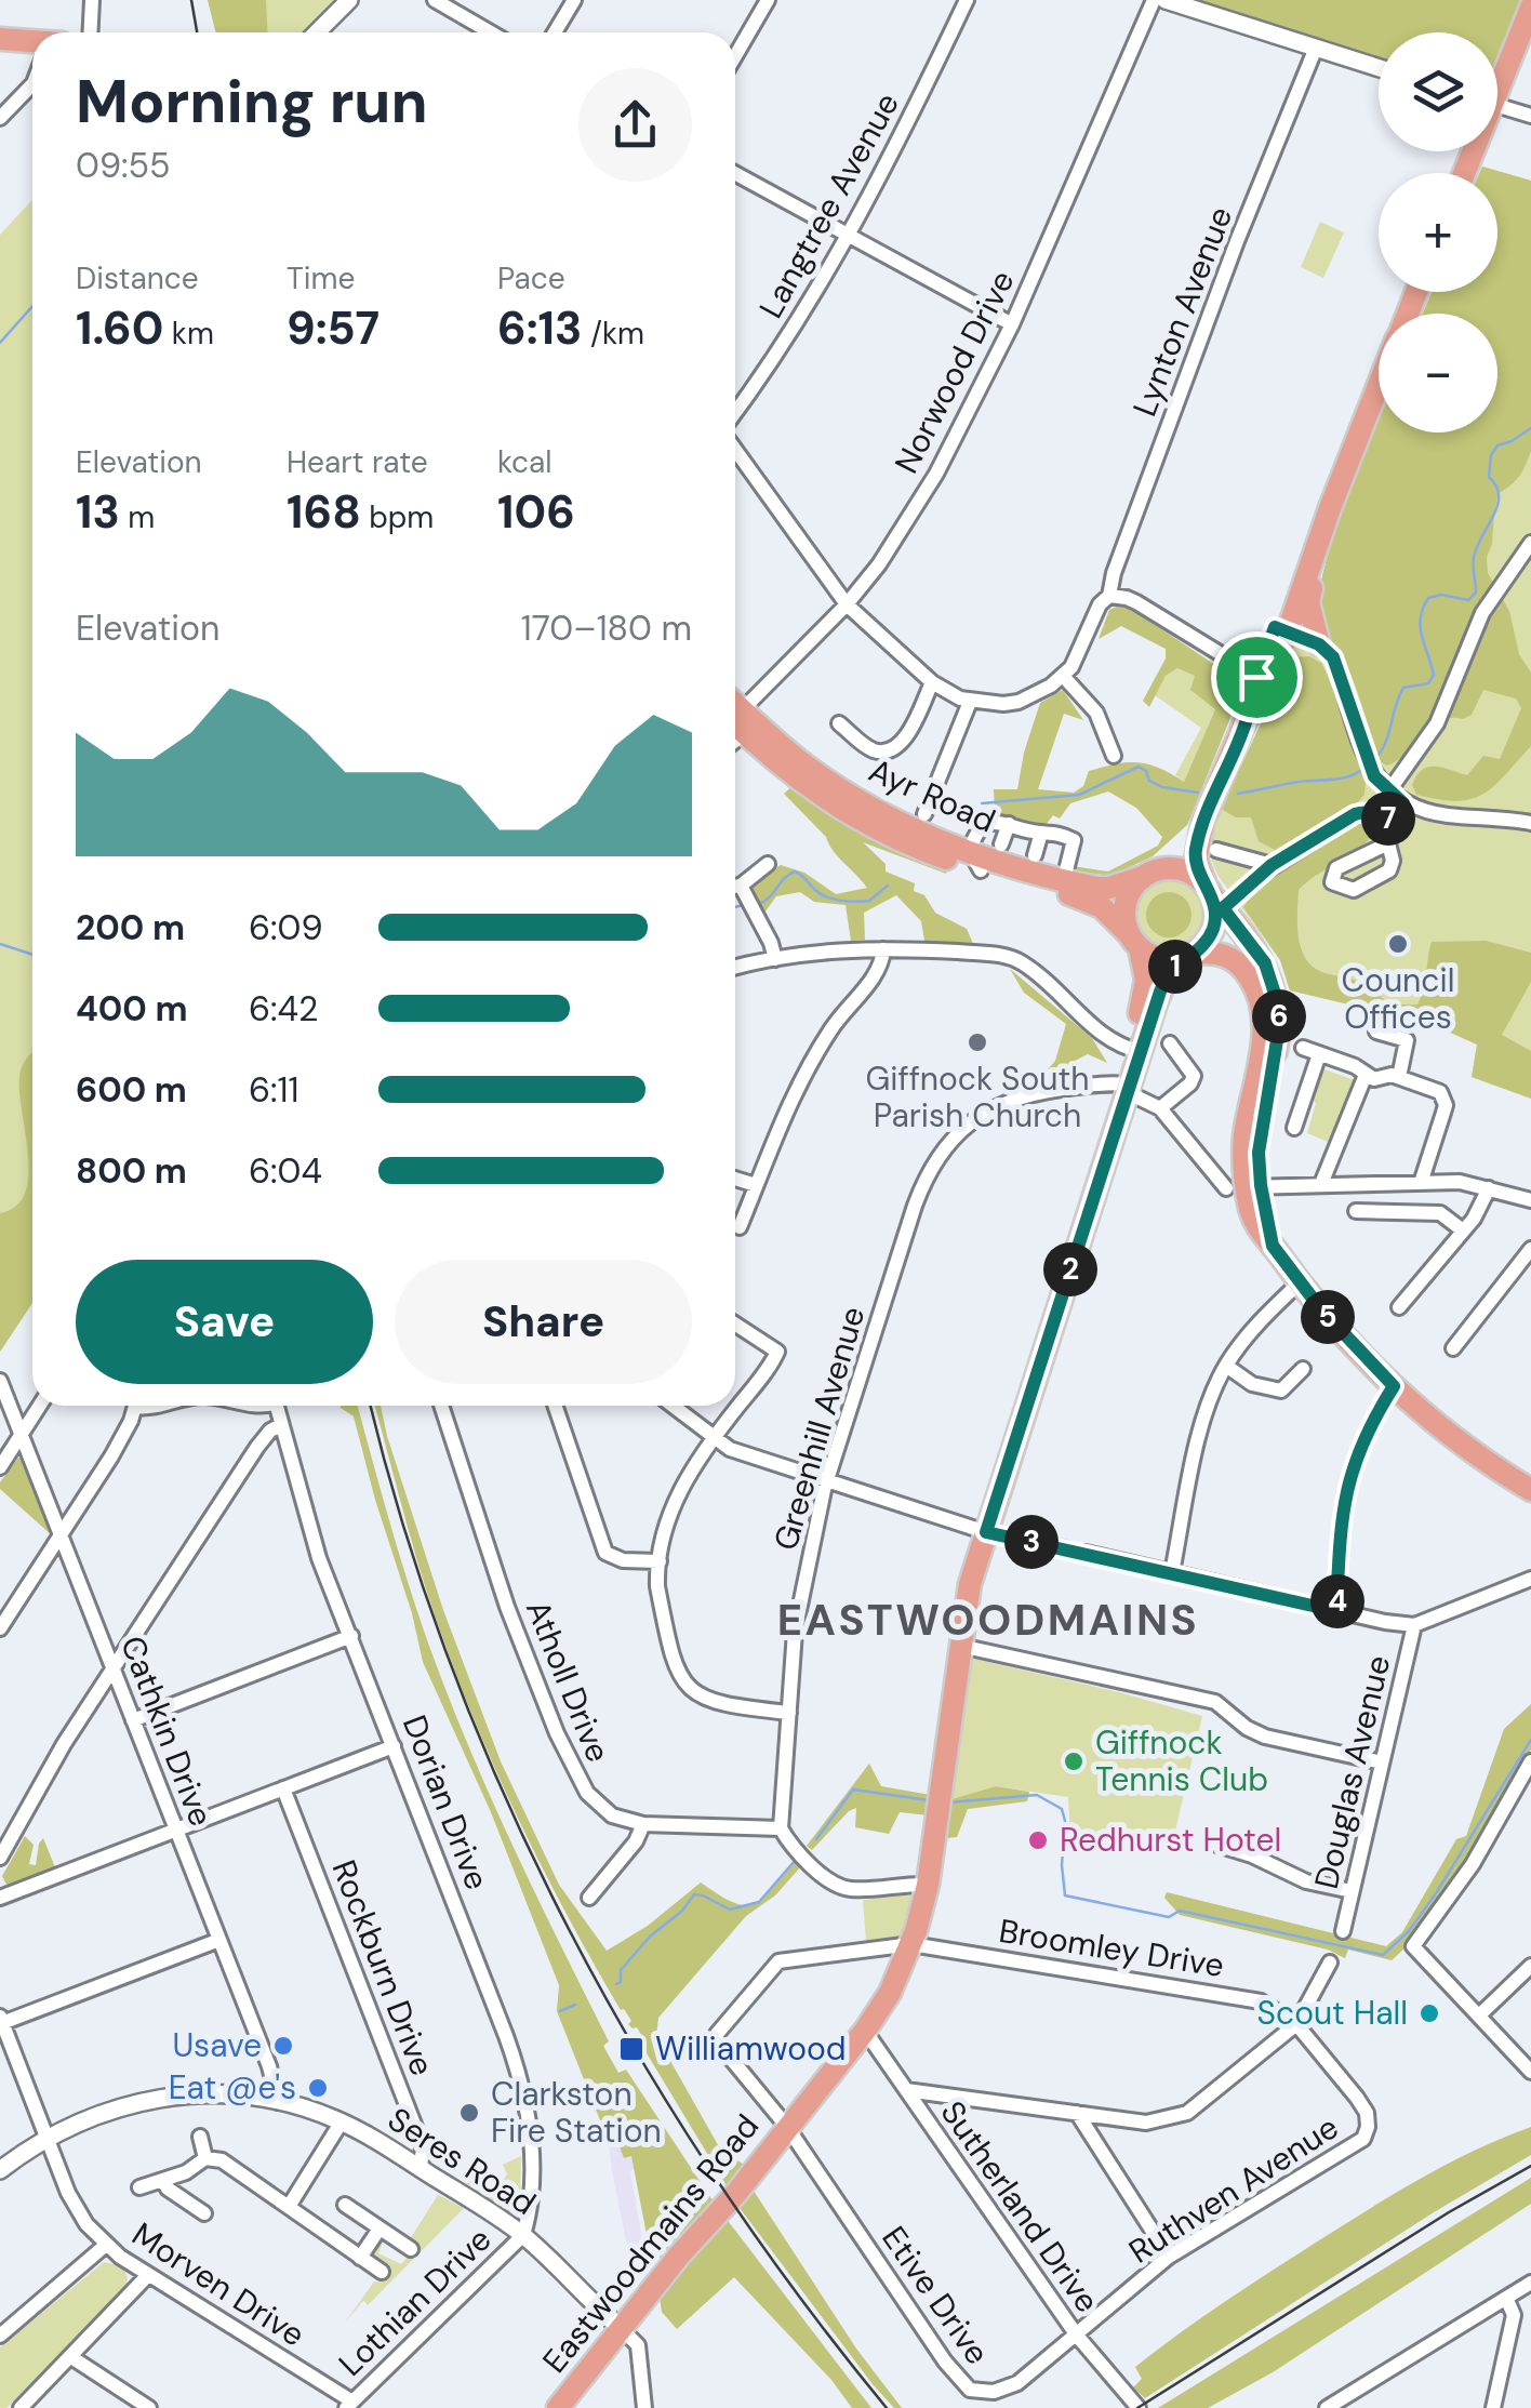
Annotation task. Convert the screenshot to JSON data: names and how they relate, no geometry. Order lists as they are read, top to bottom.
{
  "streets": {
    "main road": ["Ayr Road", "Eastwoodmains Road"],
    "street": [
      "Langtree Avenue",
      "Lynton Avenue",
      "Norwood Drive",
      "Greenhill Avenue",
      "Atholl Drive",
      "Cathkin Drive",
      "Douglas Avenue",
      "Dorian Drive",
      "Broomley Drive",
      "Rockburn Drive",
      "Seres Road",
      "Ruthven Avenue",
      "Sutherland Drive",
      "Morven Drive",
      "Etive Drive",
      "Lothian Drive"
    ]
  },
  "crossings": [
    ["Norwood Drive", "Ayr Road"],
    ["Ayr Road", "Eastwoodmains Road"],
    ["Greenhill Avenue", "Atholl Drive"],
    ["Greenhill Avenue", "Eastwoodmains Road"],
    ["Cathkin Drive", "Seres Road"],
    ["Dorian Drive", "Seres Road"],
    ["Dorian Drive", "Lothian Drive"],
    ["Broomley Drive", "Ruthven Avenue"],
    ["Broomley Drive", "Eastwoodmains Road"],
    ["Broomley Drive", "Etive Drive"],
    ["Rockburn Drive", "Seres Road"],
    ["Seres Road", "Eastwoodmains Road"],
    ["Seres Road", "Morven Drive"],
    ["Seres Road", "Lothian Drive"],
    ["Ruthven Avenue", "Sutherland Drive"],
    ["Ruthven Avenue", "Etive Drive"],
    ["Sutherland Drive", "Eastwoodmains Road"],
    ["Sutherland Drive", "Etive Drive"],
    ["Eastwoodmains Road", "Etive Drive"],
    ["Morven Drive", "Lothian Drive"]
  ],
  "districts": ["EASTWOODMAINS"],
  "places": {
    "other": [
      "Council Offices",
      "Giffnock South Parish Church",
      "Giffnock Tennis Club",
      "Redhurst Hotel",
      "Scout Hall",
      "Usave",
      "Eat @e's",
      "Clarkston Fire Station"
    ],
    "transit": ["Williamwood"]
  },
  "page": {
    "map_buttons": ["+", "−"],
    "heading": ["Morning run", "09:55"],
    "stats": [
      ["Distance", "1.60 km"],
      ["Time", "9:57"],
      ["Pace", "6:13 /km"],
      ["Elevation", "13 m"],
      ["Heart rate", "168 bpm"],
      ["kcal", "106"]
    ],
    "chart": ["Elevation", "170–180 m"],
    "pins": [
      "7",
      "1",
      "6",
      "2",
      "5",
      "3",
      "4"
    ],
    "list": [
      {
        "name": "200 m",
        "note": "6:09"
      },
      {
        "name": "400 m",
        "note": "6:42"
      },
      {
        "name": "600 m",
        "note": "6:11"
      },
      {
        "name": "800 m",
        "note": "6:04"
      }
    ],
    "buttons": ["Save", "Share"]
  }
}
